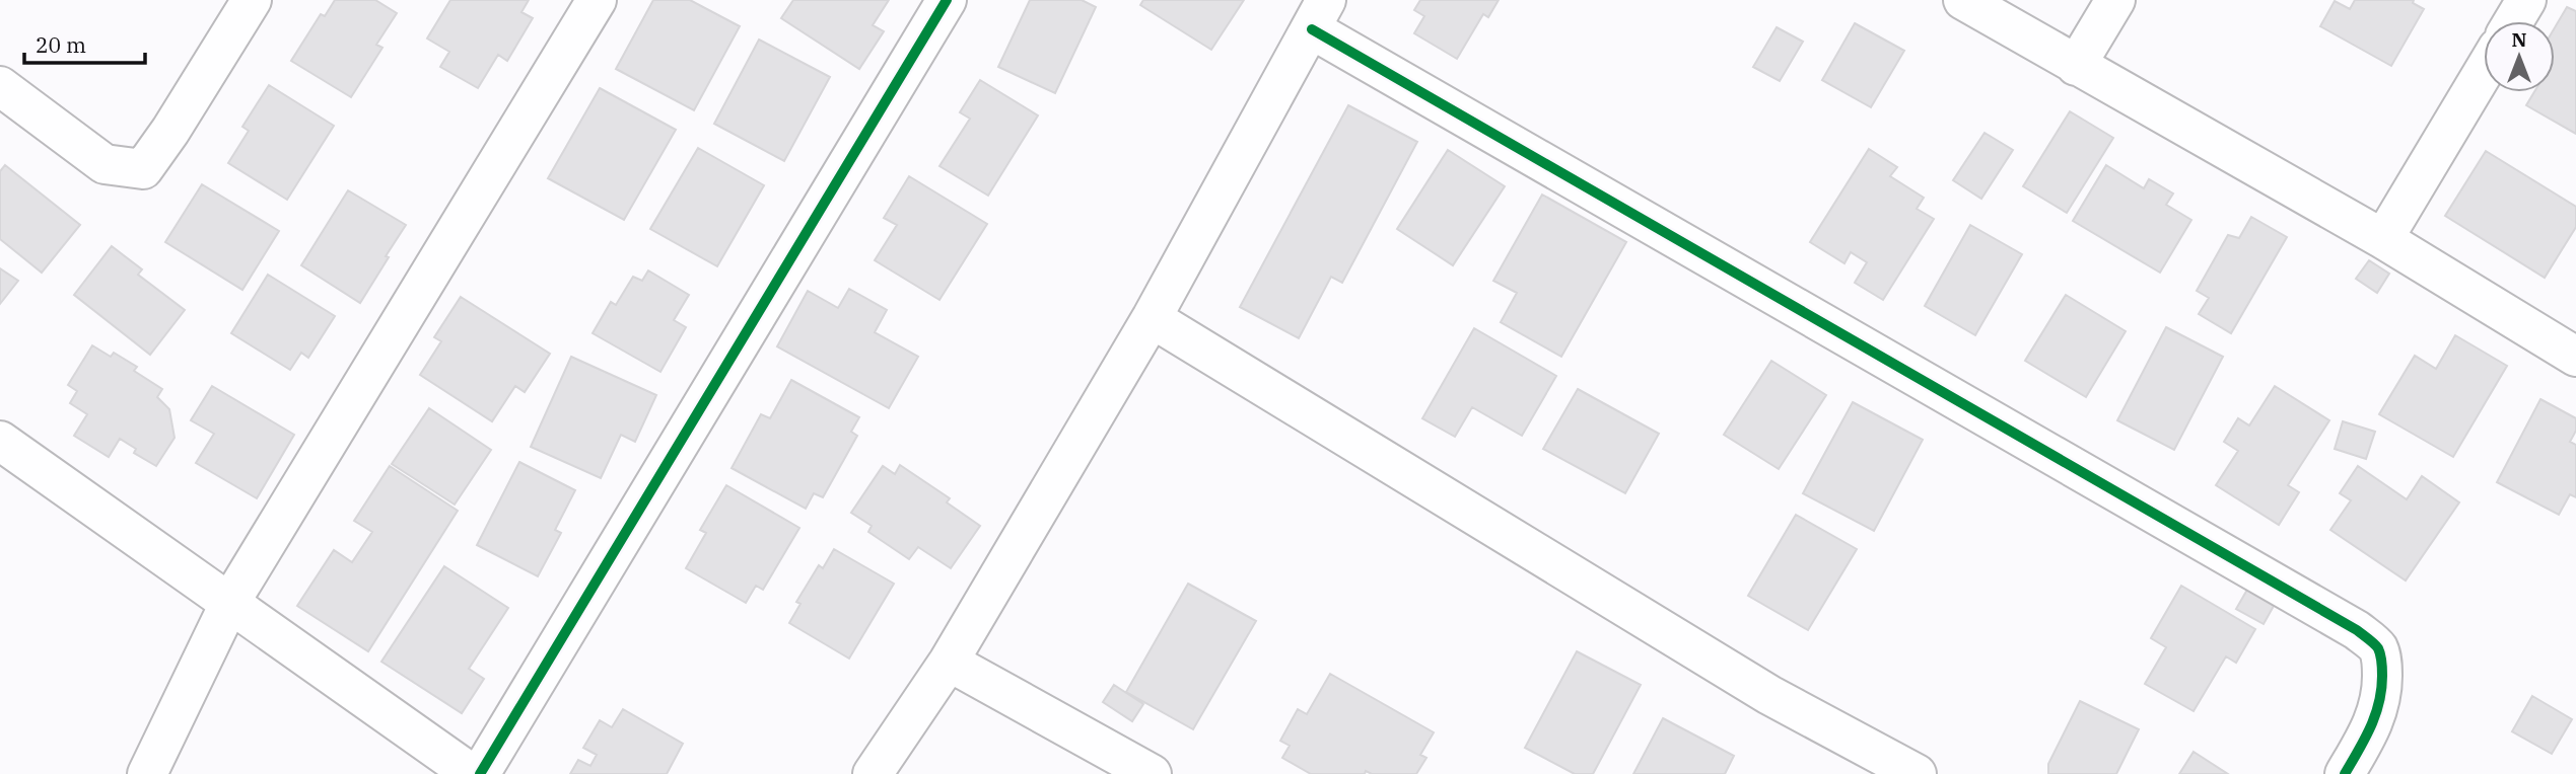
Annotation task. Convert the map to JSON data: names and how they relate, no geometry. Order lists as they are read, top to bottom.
{
  "scale_bar": "20 m",
  "north": "top"
}
